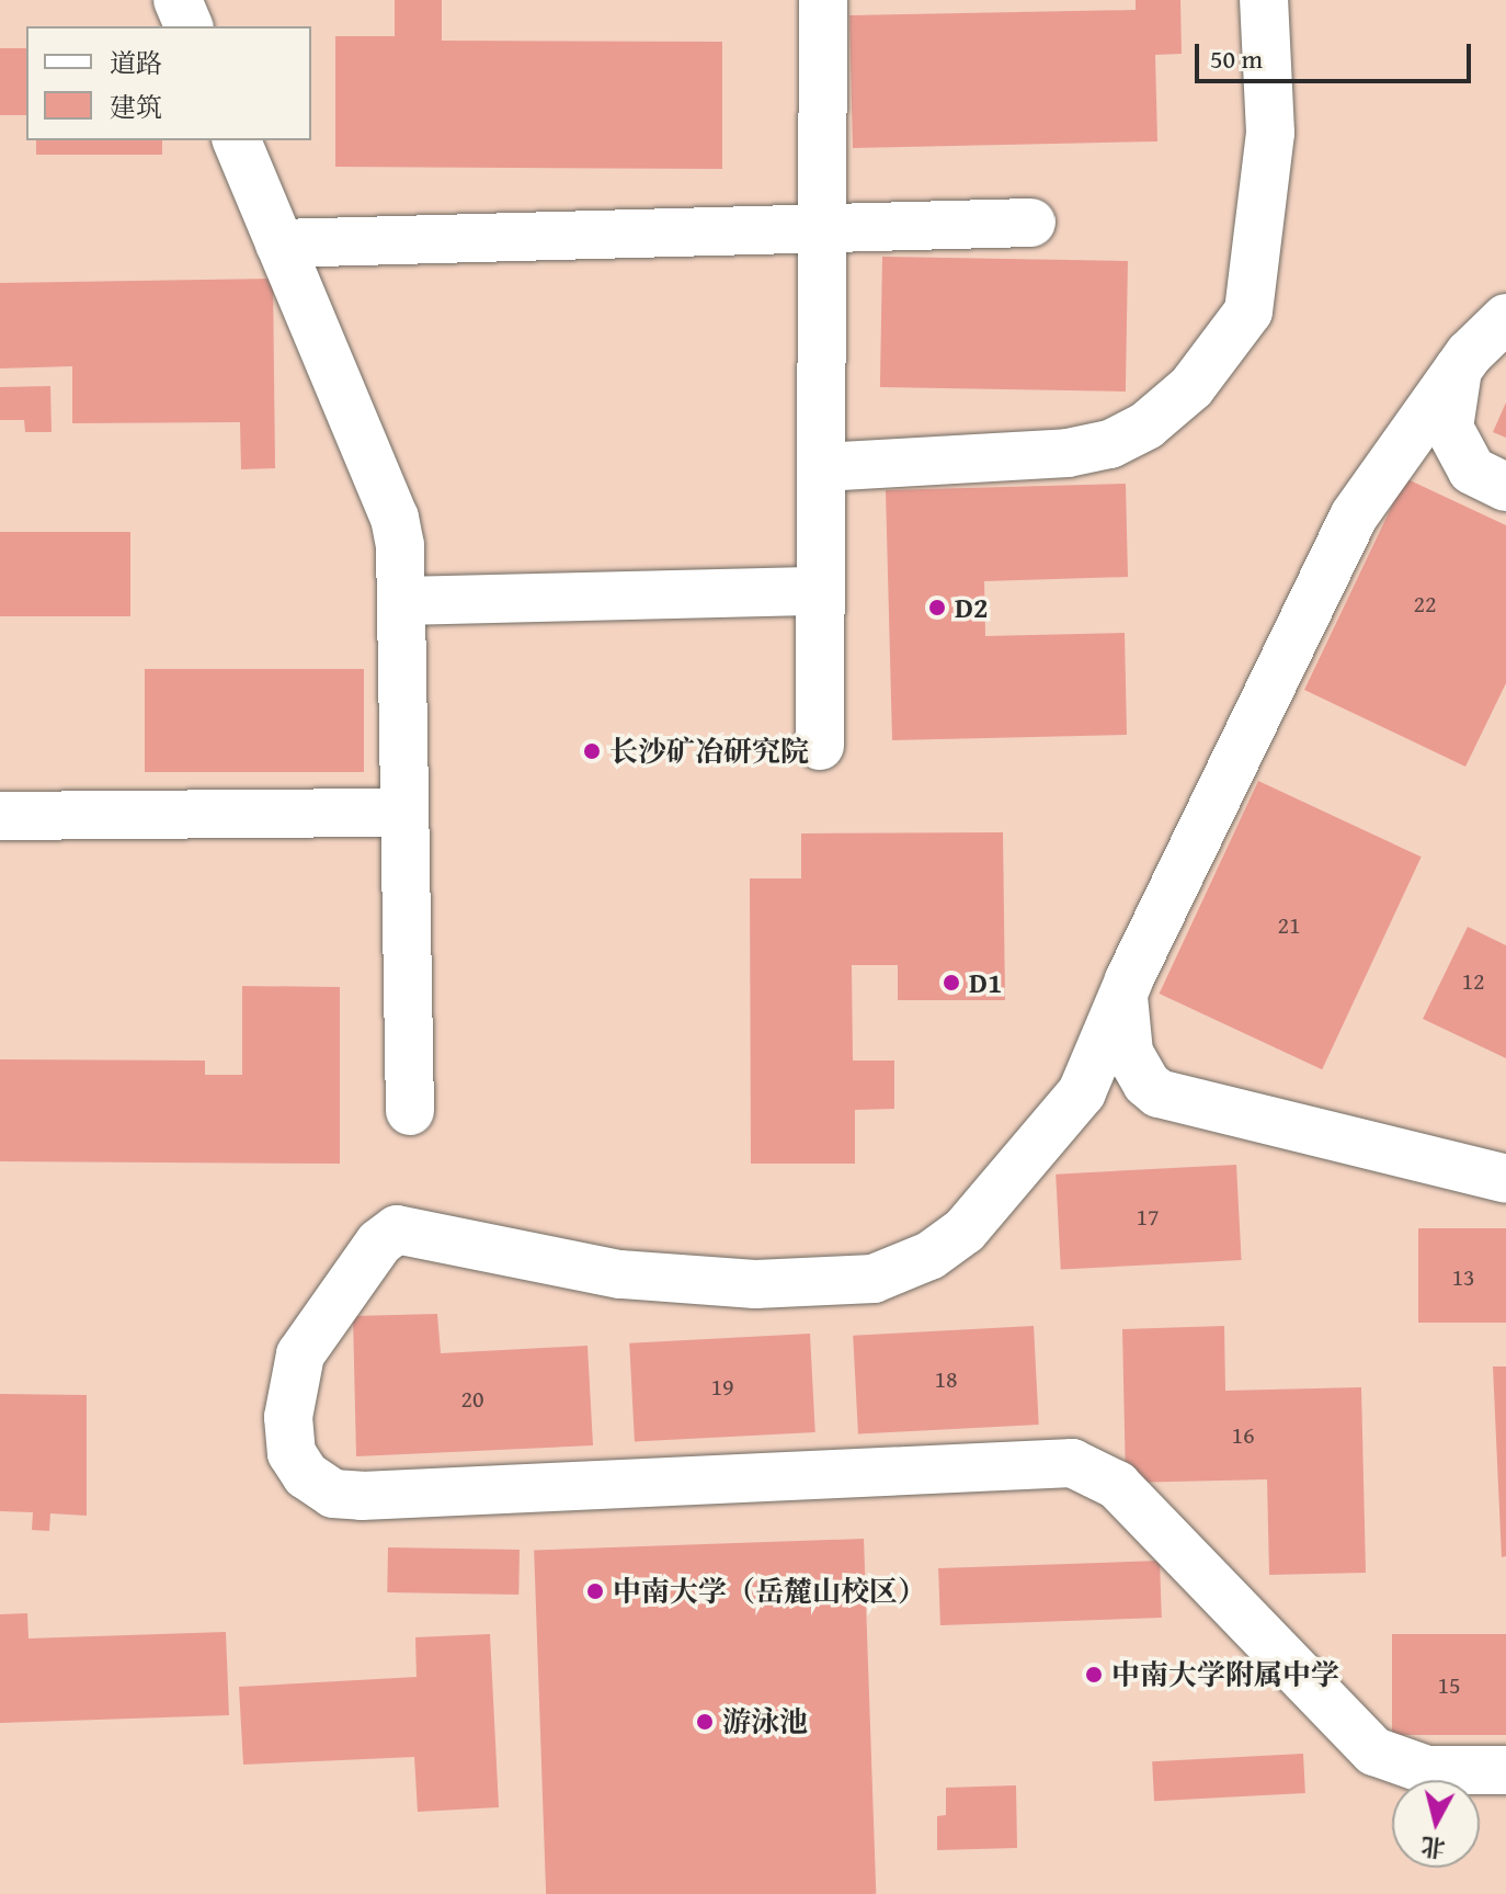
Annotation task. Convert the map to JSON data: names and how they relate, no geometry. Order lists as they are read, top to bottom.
{
  "places": [
    "D2",
    "长沙矿冶研究院",
    "D1",
    "中南大学（岳麓山校区）",
    "中南大学附属中学",
    "游泳池"
  ],
  "house_numbers": [
    "22",
    "21",
    "12",
    "17",
    "13",
    "18",
    "19",
    "20",
    "16",
    "15"
  ],
  "legend": ["道路", "建筑"],
  "scale_bar": "50 m",
  "north": "bottom"
}
